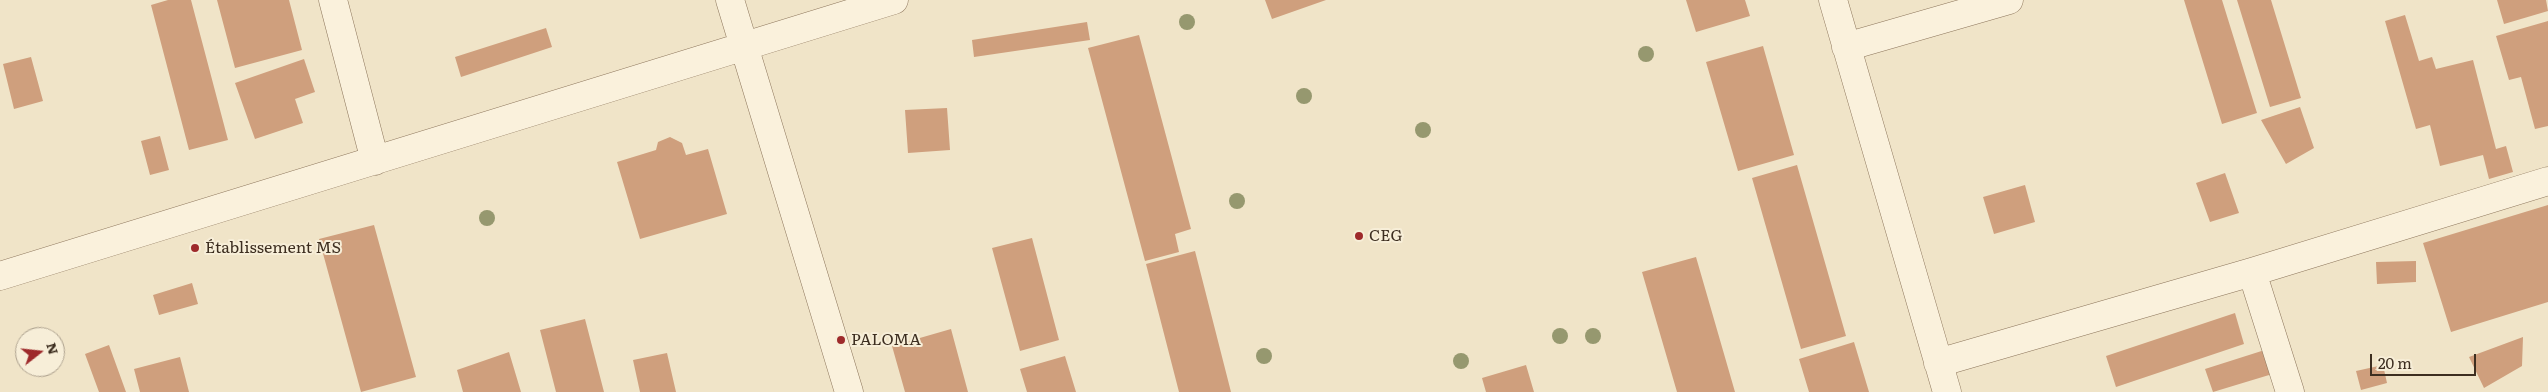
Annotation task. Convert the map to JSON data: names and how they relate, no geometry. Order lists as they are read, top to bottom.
{
  "places": ["CEG", "Établissement MS", "PALOMA"],
  "scale_bar": "20 m",
  "north": "right"
}
